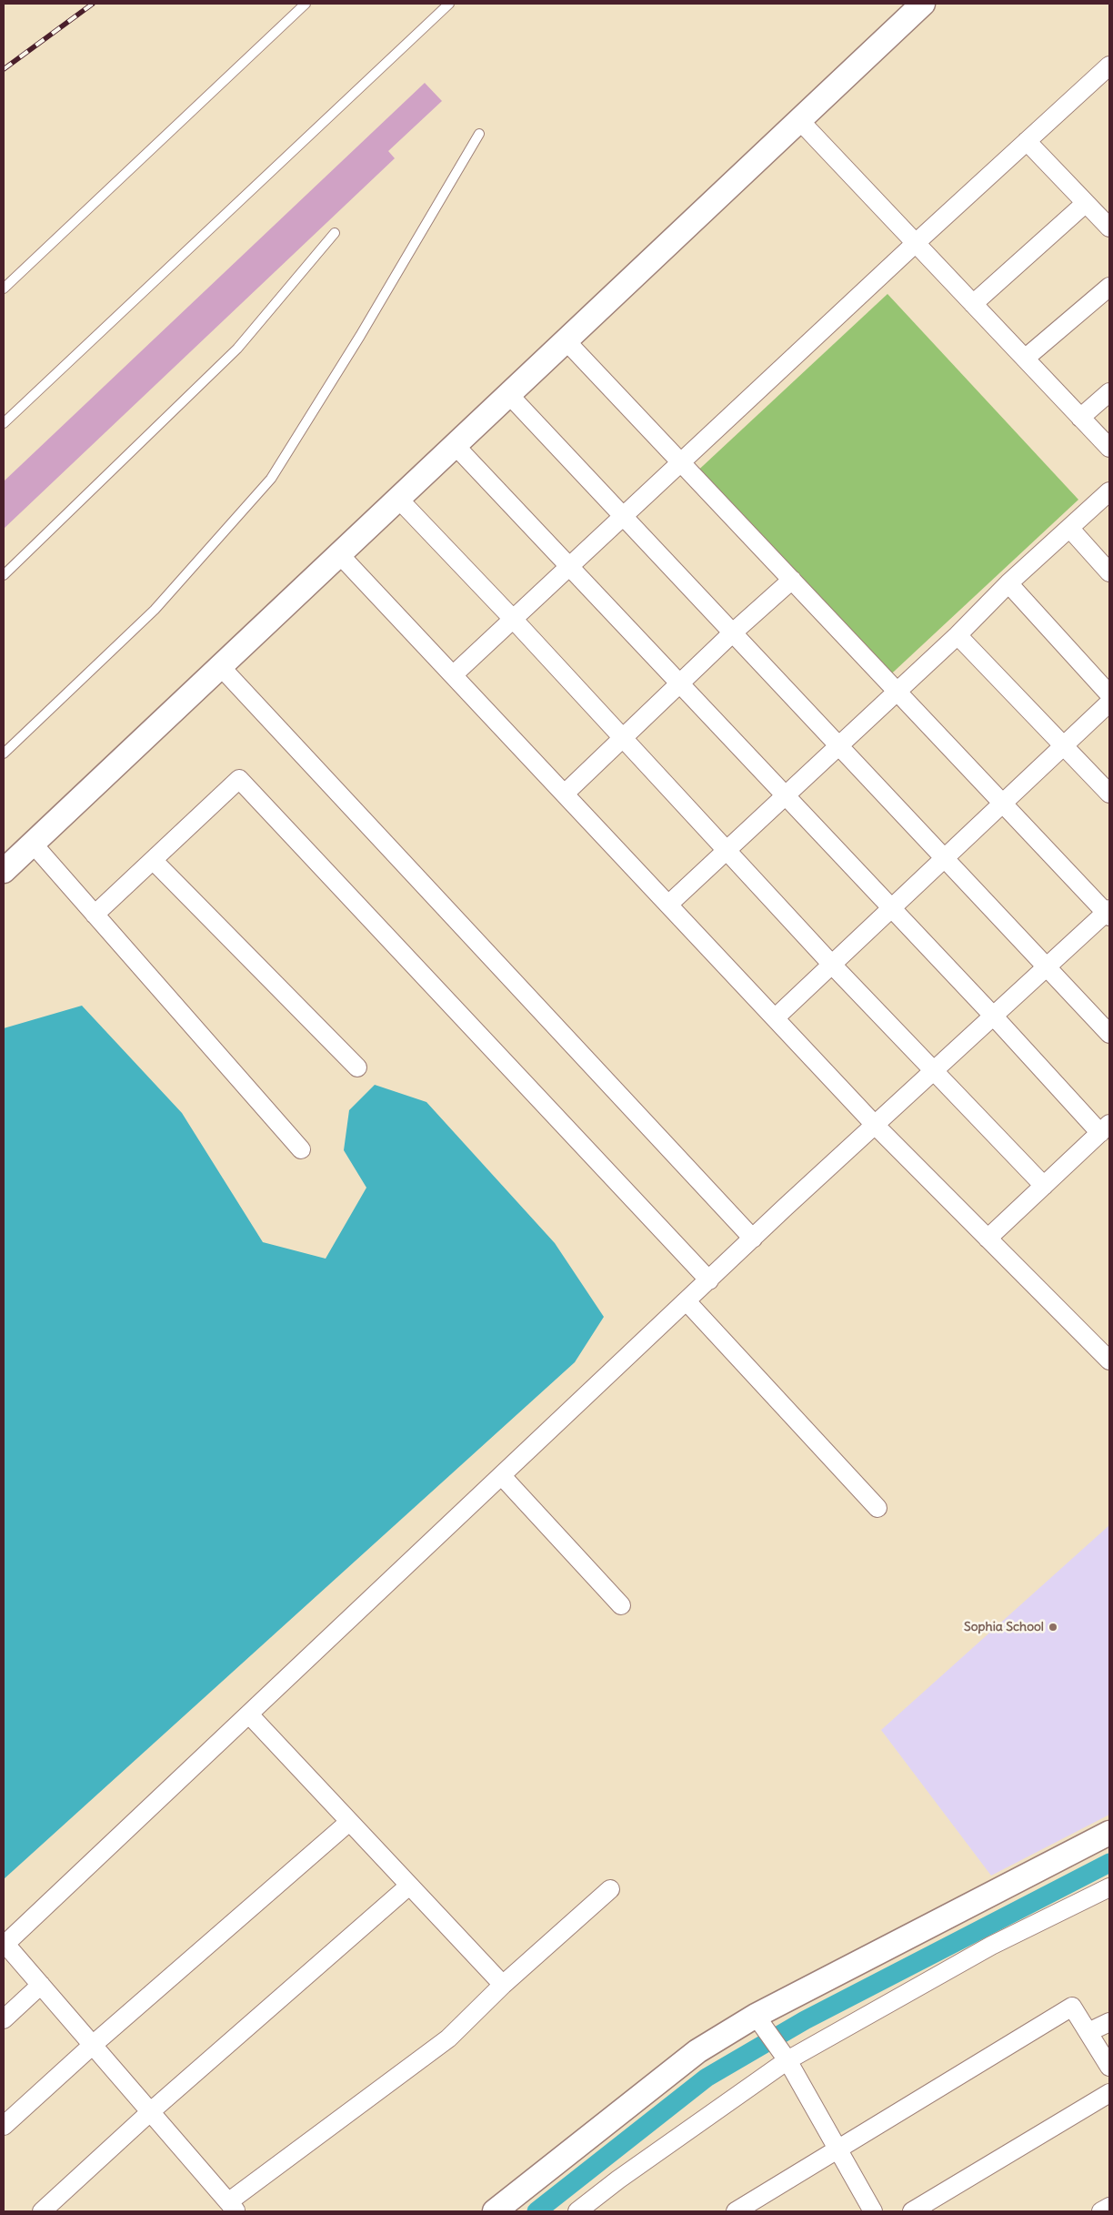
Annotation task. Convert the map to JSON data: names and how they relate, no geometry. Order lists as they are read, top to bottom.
{
  "places": ["Sophia School"]
}
